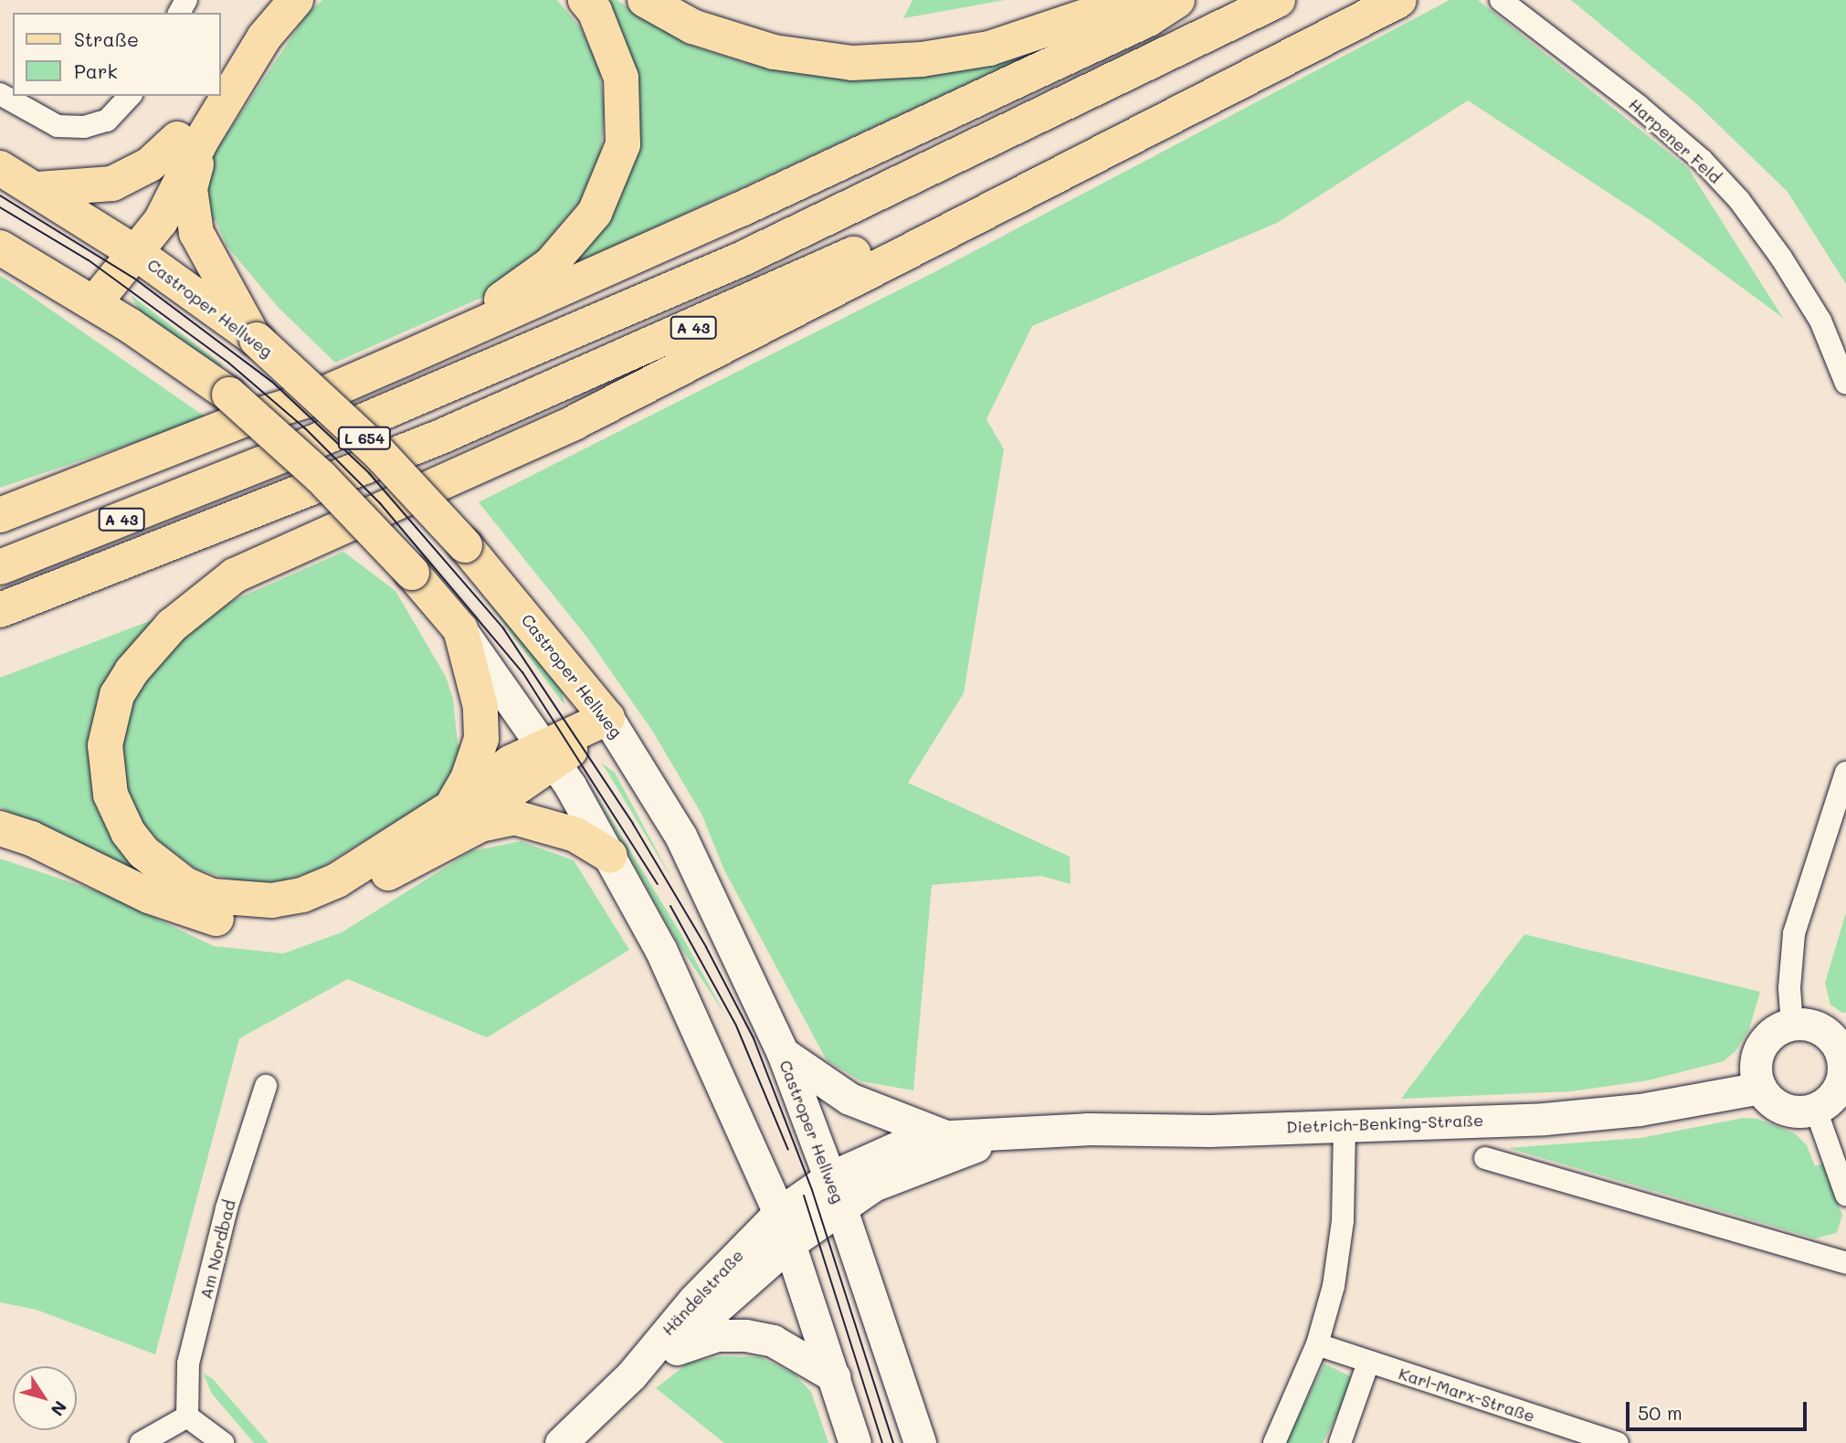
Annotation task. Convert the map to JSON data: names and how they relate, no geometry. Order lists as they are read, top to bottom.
{
  "streets": {
    "main road": [
      "Castroper Hellweg",
      "A 43",
      "L 654",
      "Dietrich-Benking-Straße",
      "Händelstraße"
    ],
    "street": ["Harpener Feld", "Am Nordbad", "Karl-Marx-Straße"]
  },
  "crossings": [
    ["Castroper Hellweg", "Dietrich-Benking-Straße"],
    ["Castroper Hellweg", "Händelstraße"],
    ["Dietrich-Benking-Straße", "Händelstraße"]
  ],
  "legend": ["Straße", "Park"],
  "scale_bar": "50 m",
  "north": "bottom right"
}
